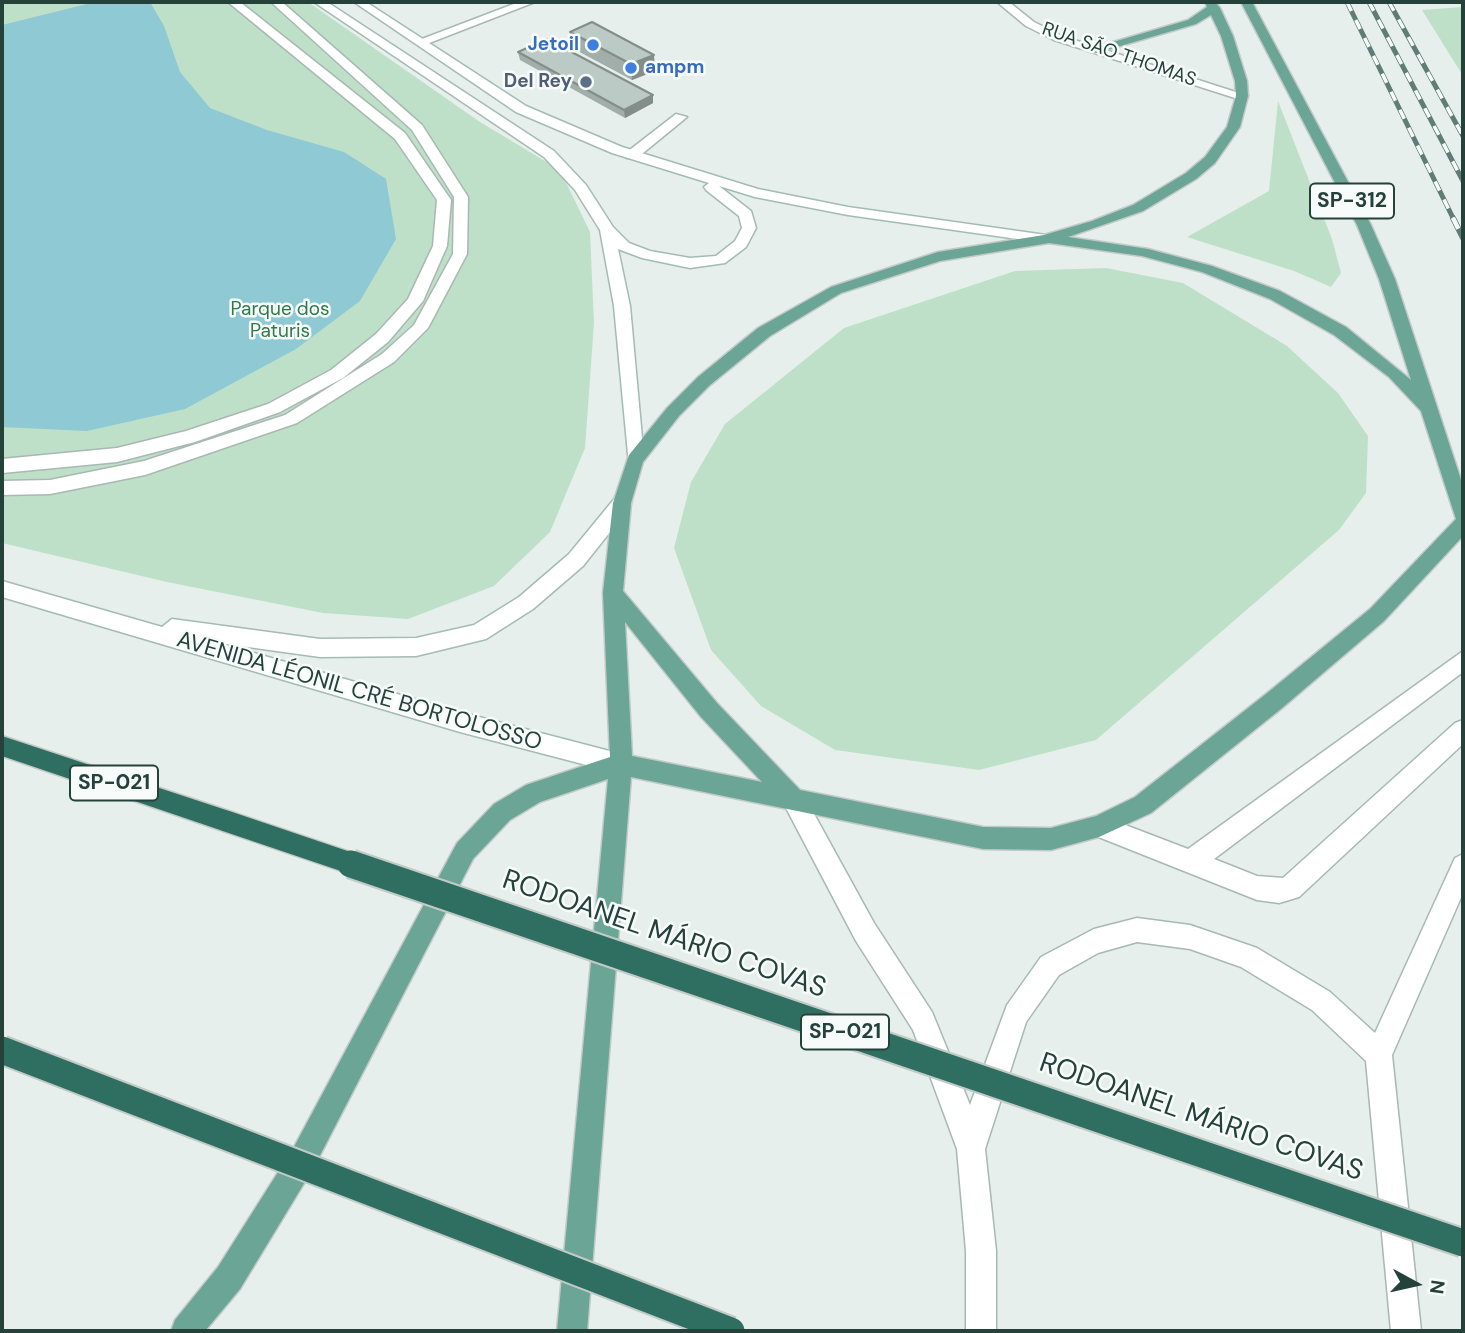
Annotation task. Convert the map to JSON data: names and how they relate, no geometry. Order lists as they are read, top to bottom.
{
  "streets": {
    "highway": ["SP-021", "RODOANEL MÁRIO COVAS"],
    "main road": ["RUA SÃO THOMAS", "SP-312", "AVENIDA LÉONIL CRÉ BORTOLOSSO"]
  },
  "parks": ["Parque dos Paturis"],
  "places": ["Jetoil", "ampm", "Del Rey"],
  "north": "right"
}
